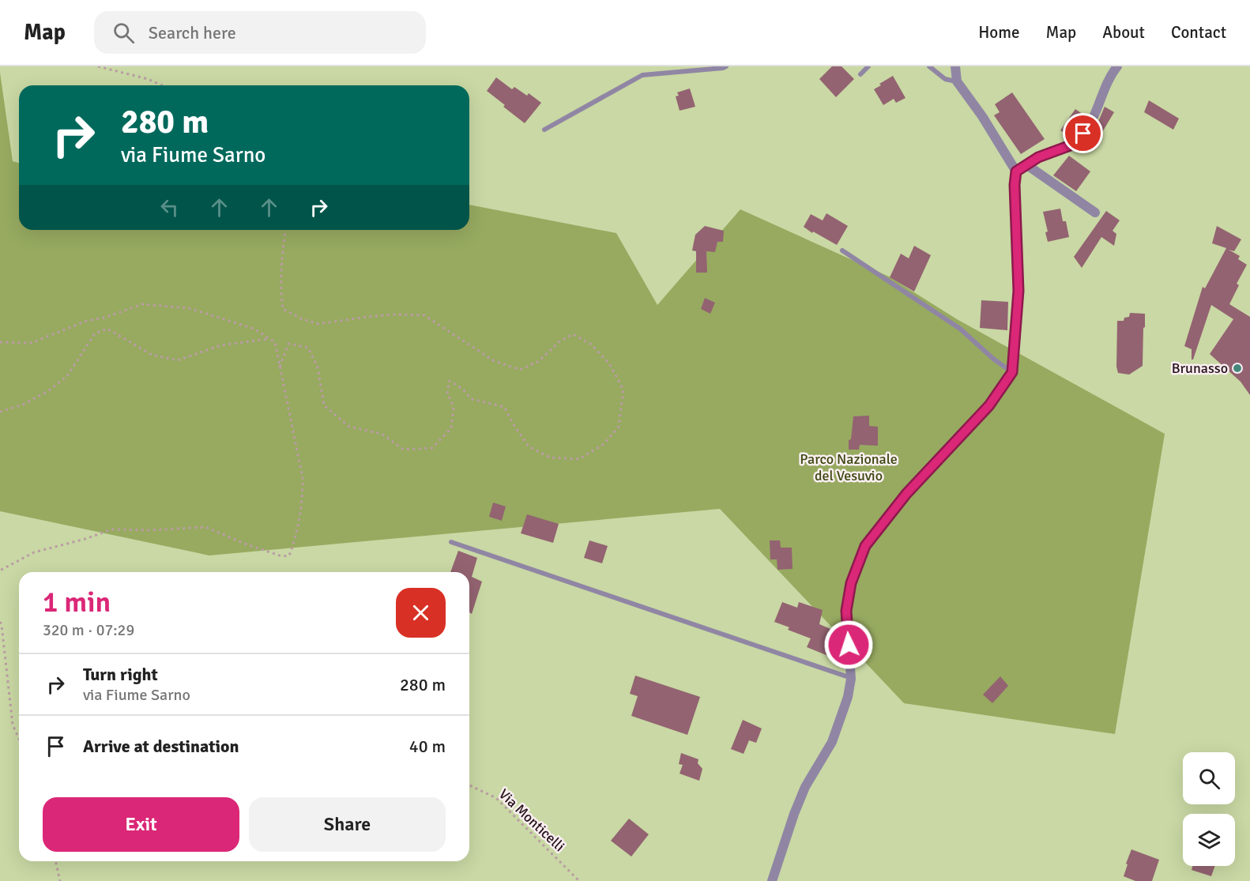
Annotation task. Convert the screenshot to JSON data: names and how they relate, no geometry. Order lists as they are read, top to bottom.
{
  "streets": {
    "path": ["Via Monticelli"]
  },
  "parks": ["Parco Nazionale del Vesuvio"],
  "places": ["Brunasso"],
  "page": {
    "header": "Map",
    "search": "Search here",
    "nav": [
      "Home",
      "Map",
      "About",
      "Contact"
    ],
    "turn": ["280 m", "via Fiume Sarno"],
    "heading": ["1 min", "320 m · 07:29"],
    "list": [
      {
        "name": "Turn right",
        "note": "via Fiume Sarno",
        "value": "280 m"
      },
      {
        "name": "Arrive at destination",
        "value": "40 m"
      }
    ],
    "buttons": ["Exit", "Share"]
  }
}
